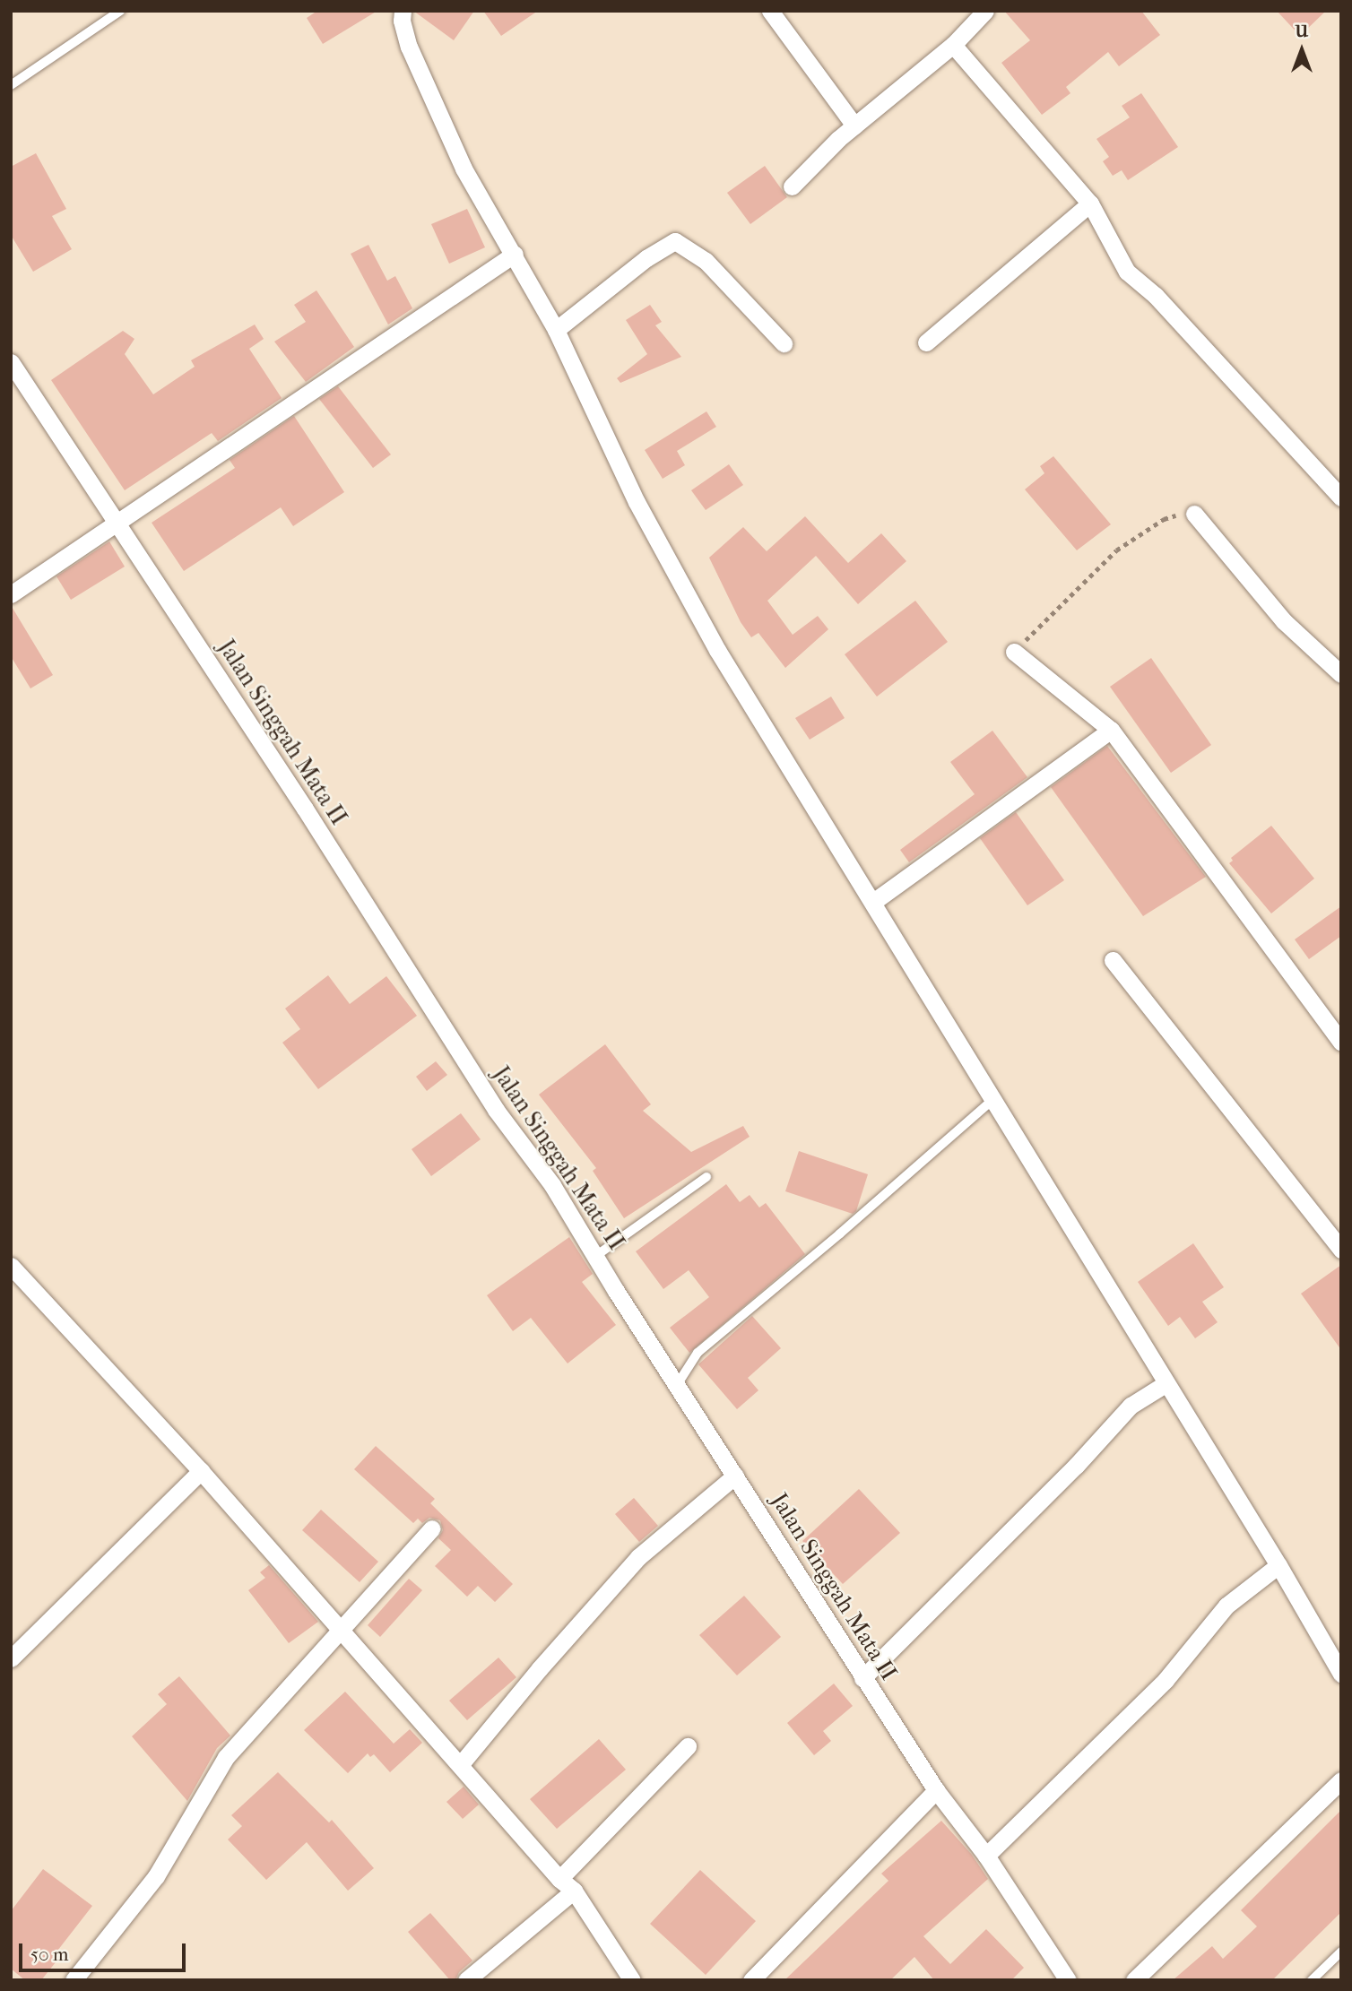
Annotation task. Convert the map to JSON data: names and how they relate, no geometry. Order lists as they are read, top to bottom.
{
  "streets": {
    "street": ["Jalan Singgah Mata II"]
  },
  "scale_bar": "50 m",
  "north": "top"
}
